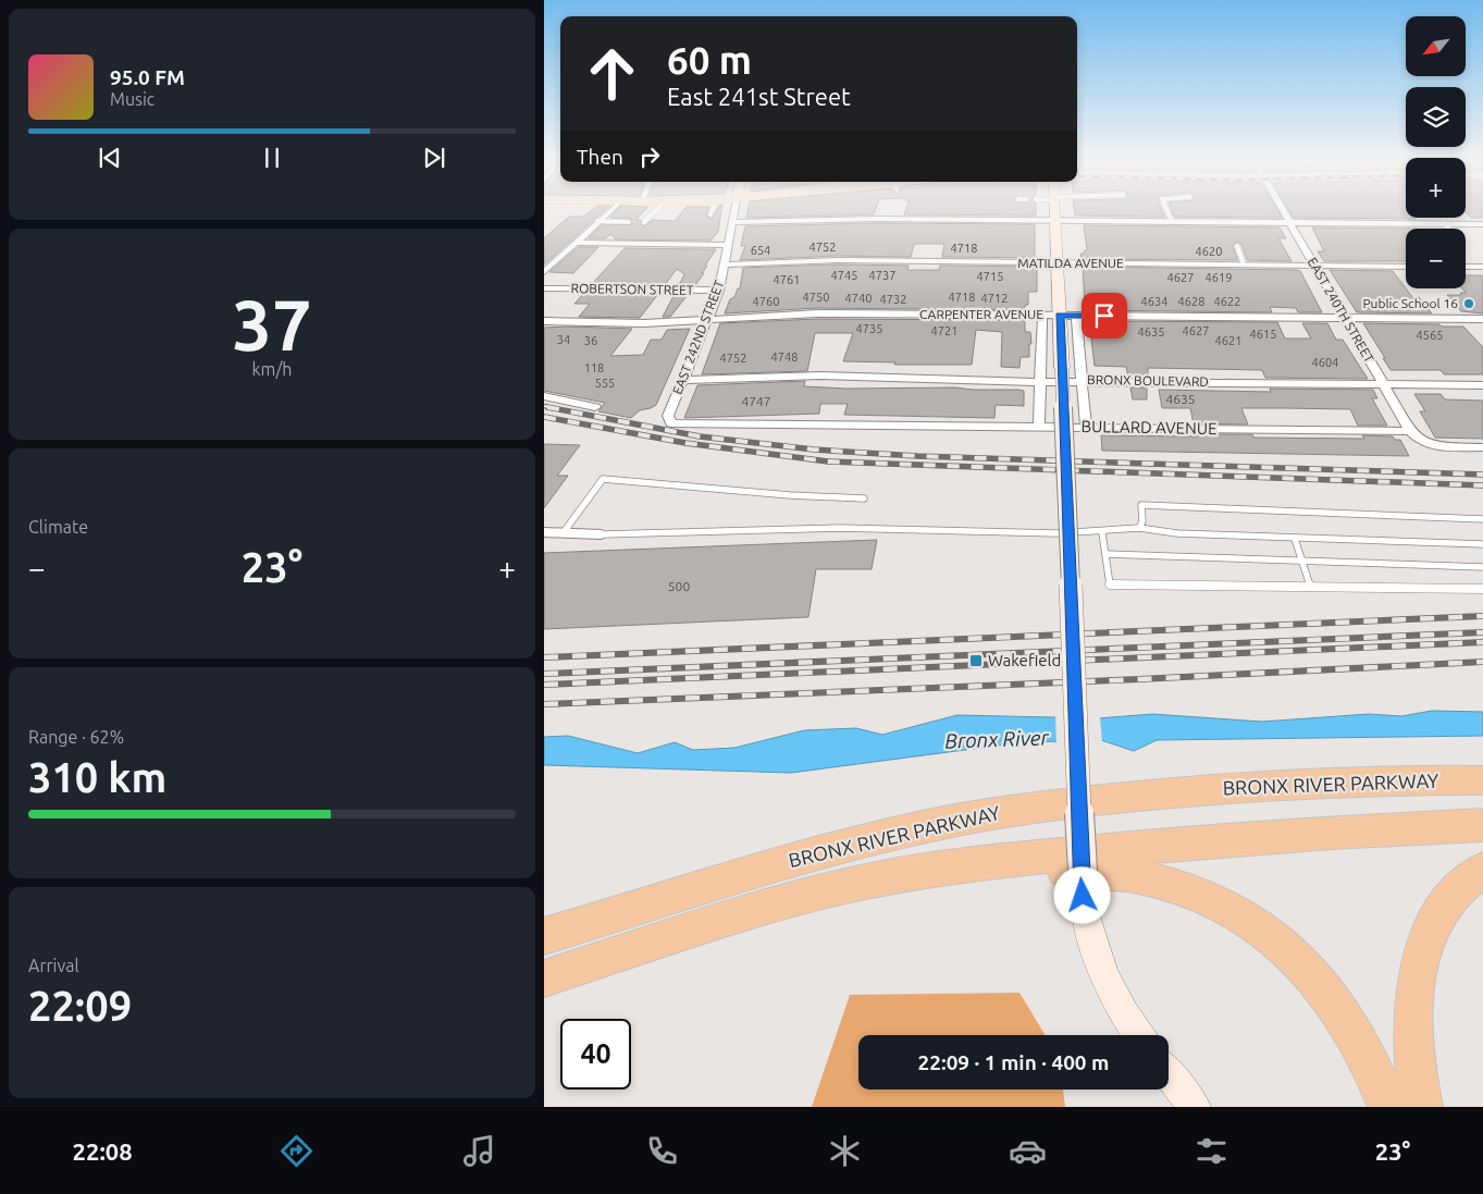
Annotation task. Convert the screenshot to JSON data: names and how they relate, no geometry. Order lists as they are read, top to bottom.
{
  "streets": {
    "highway": ["BRONX RIVER PARKWAY"],
    "street": [
      "MATILDA AVENUE",
      "ROBERTSON STREET",
      "EAST 240TH STREET",
      "CARPENTER AVENUE",
      "EAST 242ND STREET",
      "BRONX BOULEVARD",
      "BULLARD AVENUE"
    ]
  },
  "crossings": [
    ["MATILDA AVENUE", "EAST 240TH STREET"],
    ["MATILDA AVENUE", "EAST 242ND STREET"],
    ["ROBERTSON STREET", "EAST 242ND STREET"],
    ["EAST 240TH STREET", "CARPENTER AVENUE"],
    ["EAST 240TH STREET", "BRONX BOULEVARD"],
    ["EAST 240TH STREET", "BULLARD AVENUE"],
    ["CARPENTER AVENUE", "EAST 242ND STREET"],
    ["EAST 242ND STREET", "BRONX BOULEVARD"],
    ["EAST 242ND STREET", "BULLARD AVENUE"]
  ],
  "water": ["Bronx River"],
  "places": {
    "other": ["Public School 16"],
    "transit": ["Wakefield"]
  },
  "house_numbers": [
    "4752",
    "4718",
    "654",
    "4620",
    "4745",
    "4737",
    "4715",
    "4627",
    "4619",
    "4761",
    "4750",
    "4718",
    "4740",
    "4712",
    "4732",
    "4760",
    "4634",
    "4628",
    "4622",
    "4735",
    "4721",
    "4627",
    "4635",
    "4615",
    "4565",
    "34",
    "36",
    "4621",
    "4748",
    "4752",
    "4604",
    "118",
    "555",
    "4635",
    "4747",
    "500"
  ],
  "north": "bottom left",
  "page": {
    "map_buttons": ["+", "−"],
    "turn": ["60 m", "East 241st Street"],
    "song": ["95.0 FM", "Music"],
    "then": "Then",
    "tile": [
      ["37", "km/h"],
      "Climate",
      ["Range · 62%", "310 km"],
      ["Arrival", "22:09"]
    ],
    "heat": ["−", "23°", "+"],
    "limit": "40",
    "trip": "22:09 · 1 min · 400 m",
    "tabs": ["22:08", "23°"]
  }
}
